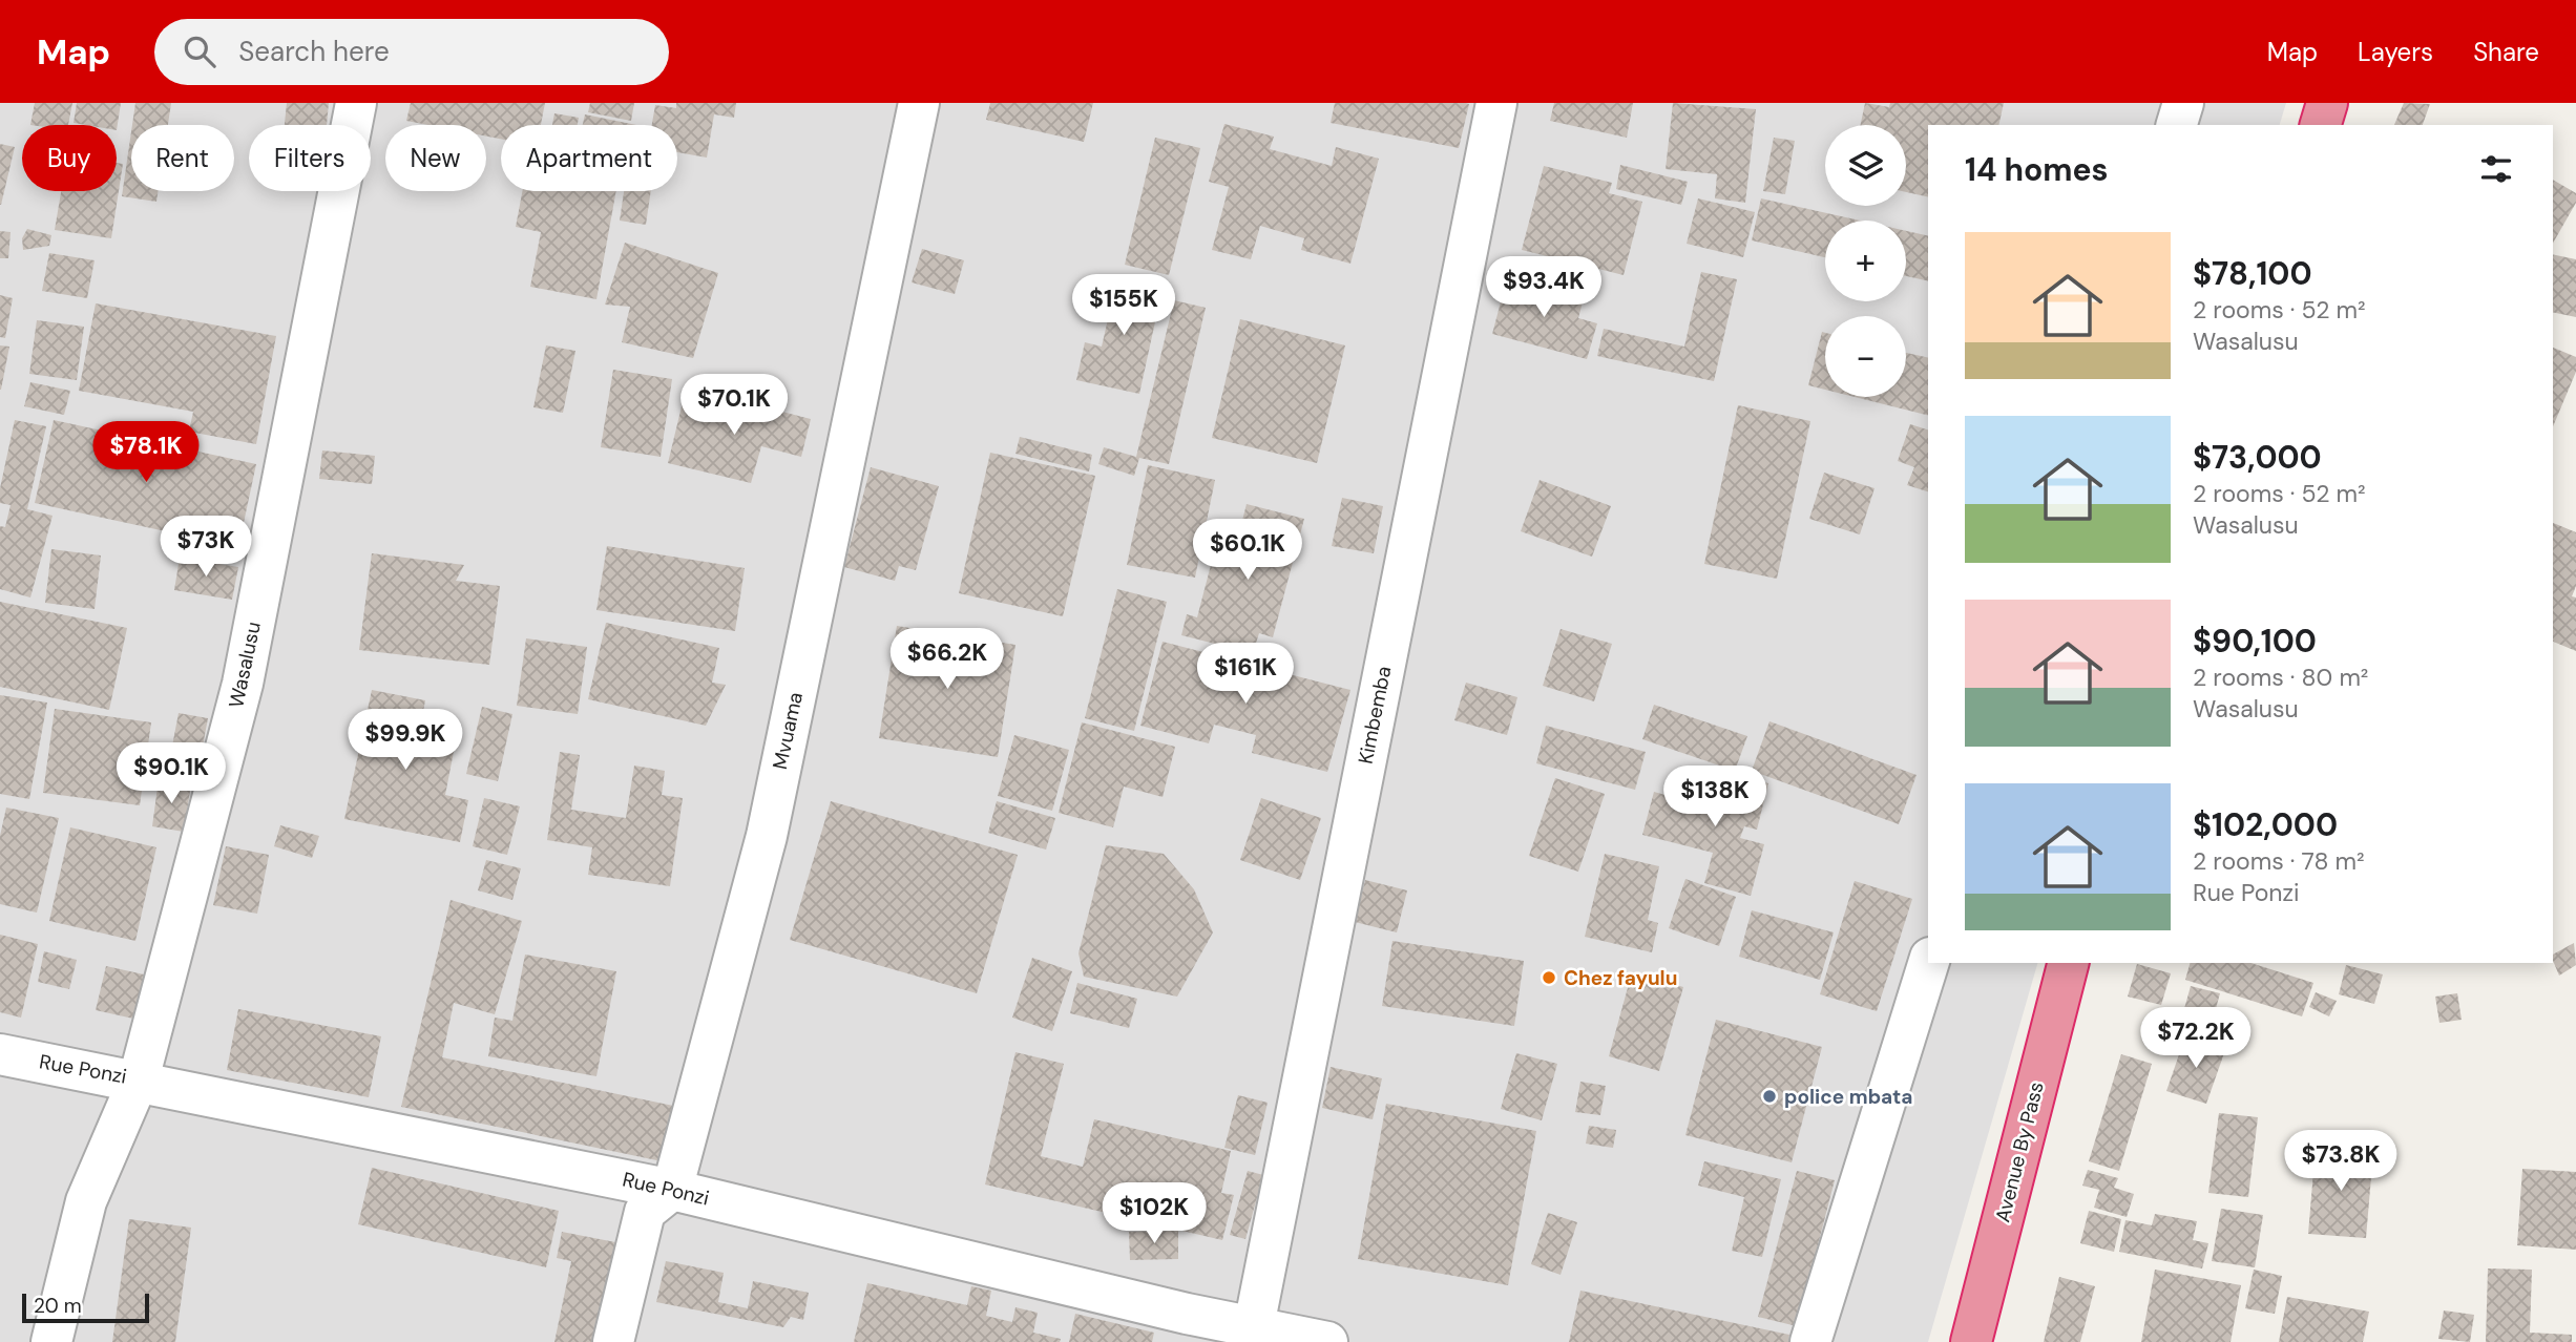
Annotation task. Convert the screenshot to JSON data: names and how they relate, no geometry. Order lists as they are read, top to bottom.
{
  "streets": {
    "highway": ["Avenue By Pass"],
    "street": [
      "Wasalusu",
      "Kimbemba",
      "Mvuama",
      "Rue Ponzi"
    ]
  },
  "crossings": [
    ["Wasalusu", "Rue Ponzi"],
    ["Kimbemba", "Rue Ponzi"],
    ["Mvuama", "Rue Ponzi"]
  ],
  "places": ["Chez fayulu", "police mbata"],
  "scale_bar": "20 m",
  "page": {
    "header": "Map",
    "search": "Search here",
    "nav": ["Map", "Layers", "Share"],
    "map_buttons": ["+", "−"],
    "chip": [
      "Buy",
      "Rent",
      "Filters",
      "New",
      "Apartment"
    ],
    "heading": "14 homes",
    "list": [
      {
        "name": "$78,100",
        "note": "2 rooms · 52 m² · Wasalusu"
      },
      {
        "name": "$73,000",
        "note": "2 rooms · 52 m² · Wasalusu"
      },
      {
        "name": "$90,100",
        "note": "2 rooms · 80 m² · Wasalusu"
      },
      {
        "name": "$102,000",
        "note": "2 rooms · 78 m² · Rue Ponzi"
      }
    ],
    "price": [
      "$93.4K",
      "$155K",
      "$70.1K",
      "$78.1K",
      "$73K",
      "$60.1K",
      "$66.2K",
      "$161K",
      "$99.9K",
      "$90.1K",
      "$138K",
      "$72.2K",
      "$73.8K",
      "$102K"
    ],
    "scale": "20 m"
  }
}
